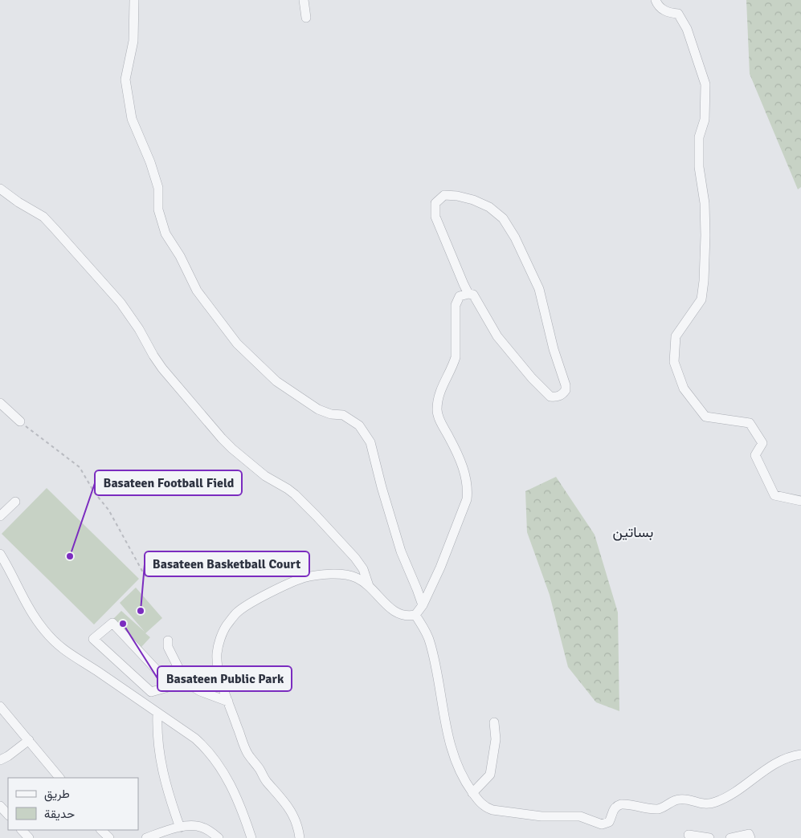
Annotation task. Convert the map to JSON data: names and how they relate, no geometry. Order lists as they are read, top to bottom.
{
  "districts": ["بساتين"],
  "places": ["Basateen Football Field", "Basateen Basketball Court", "Basateen Public Park"],
  "legend": ["طريق", "حديقة"]
}
